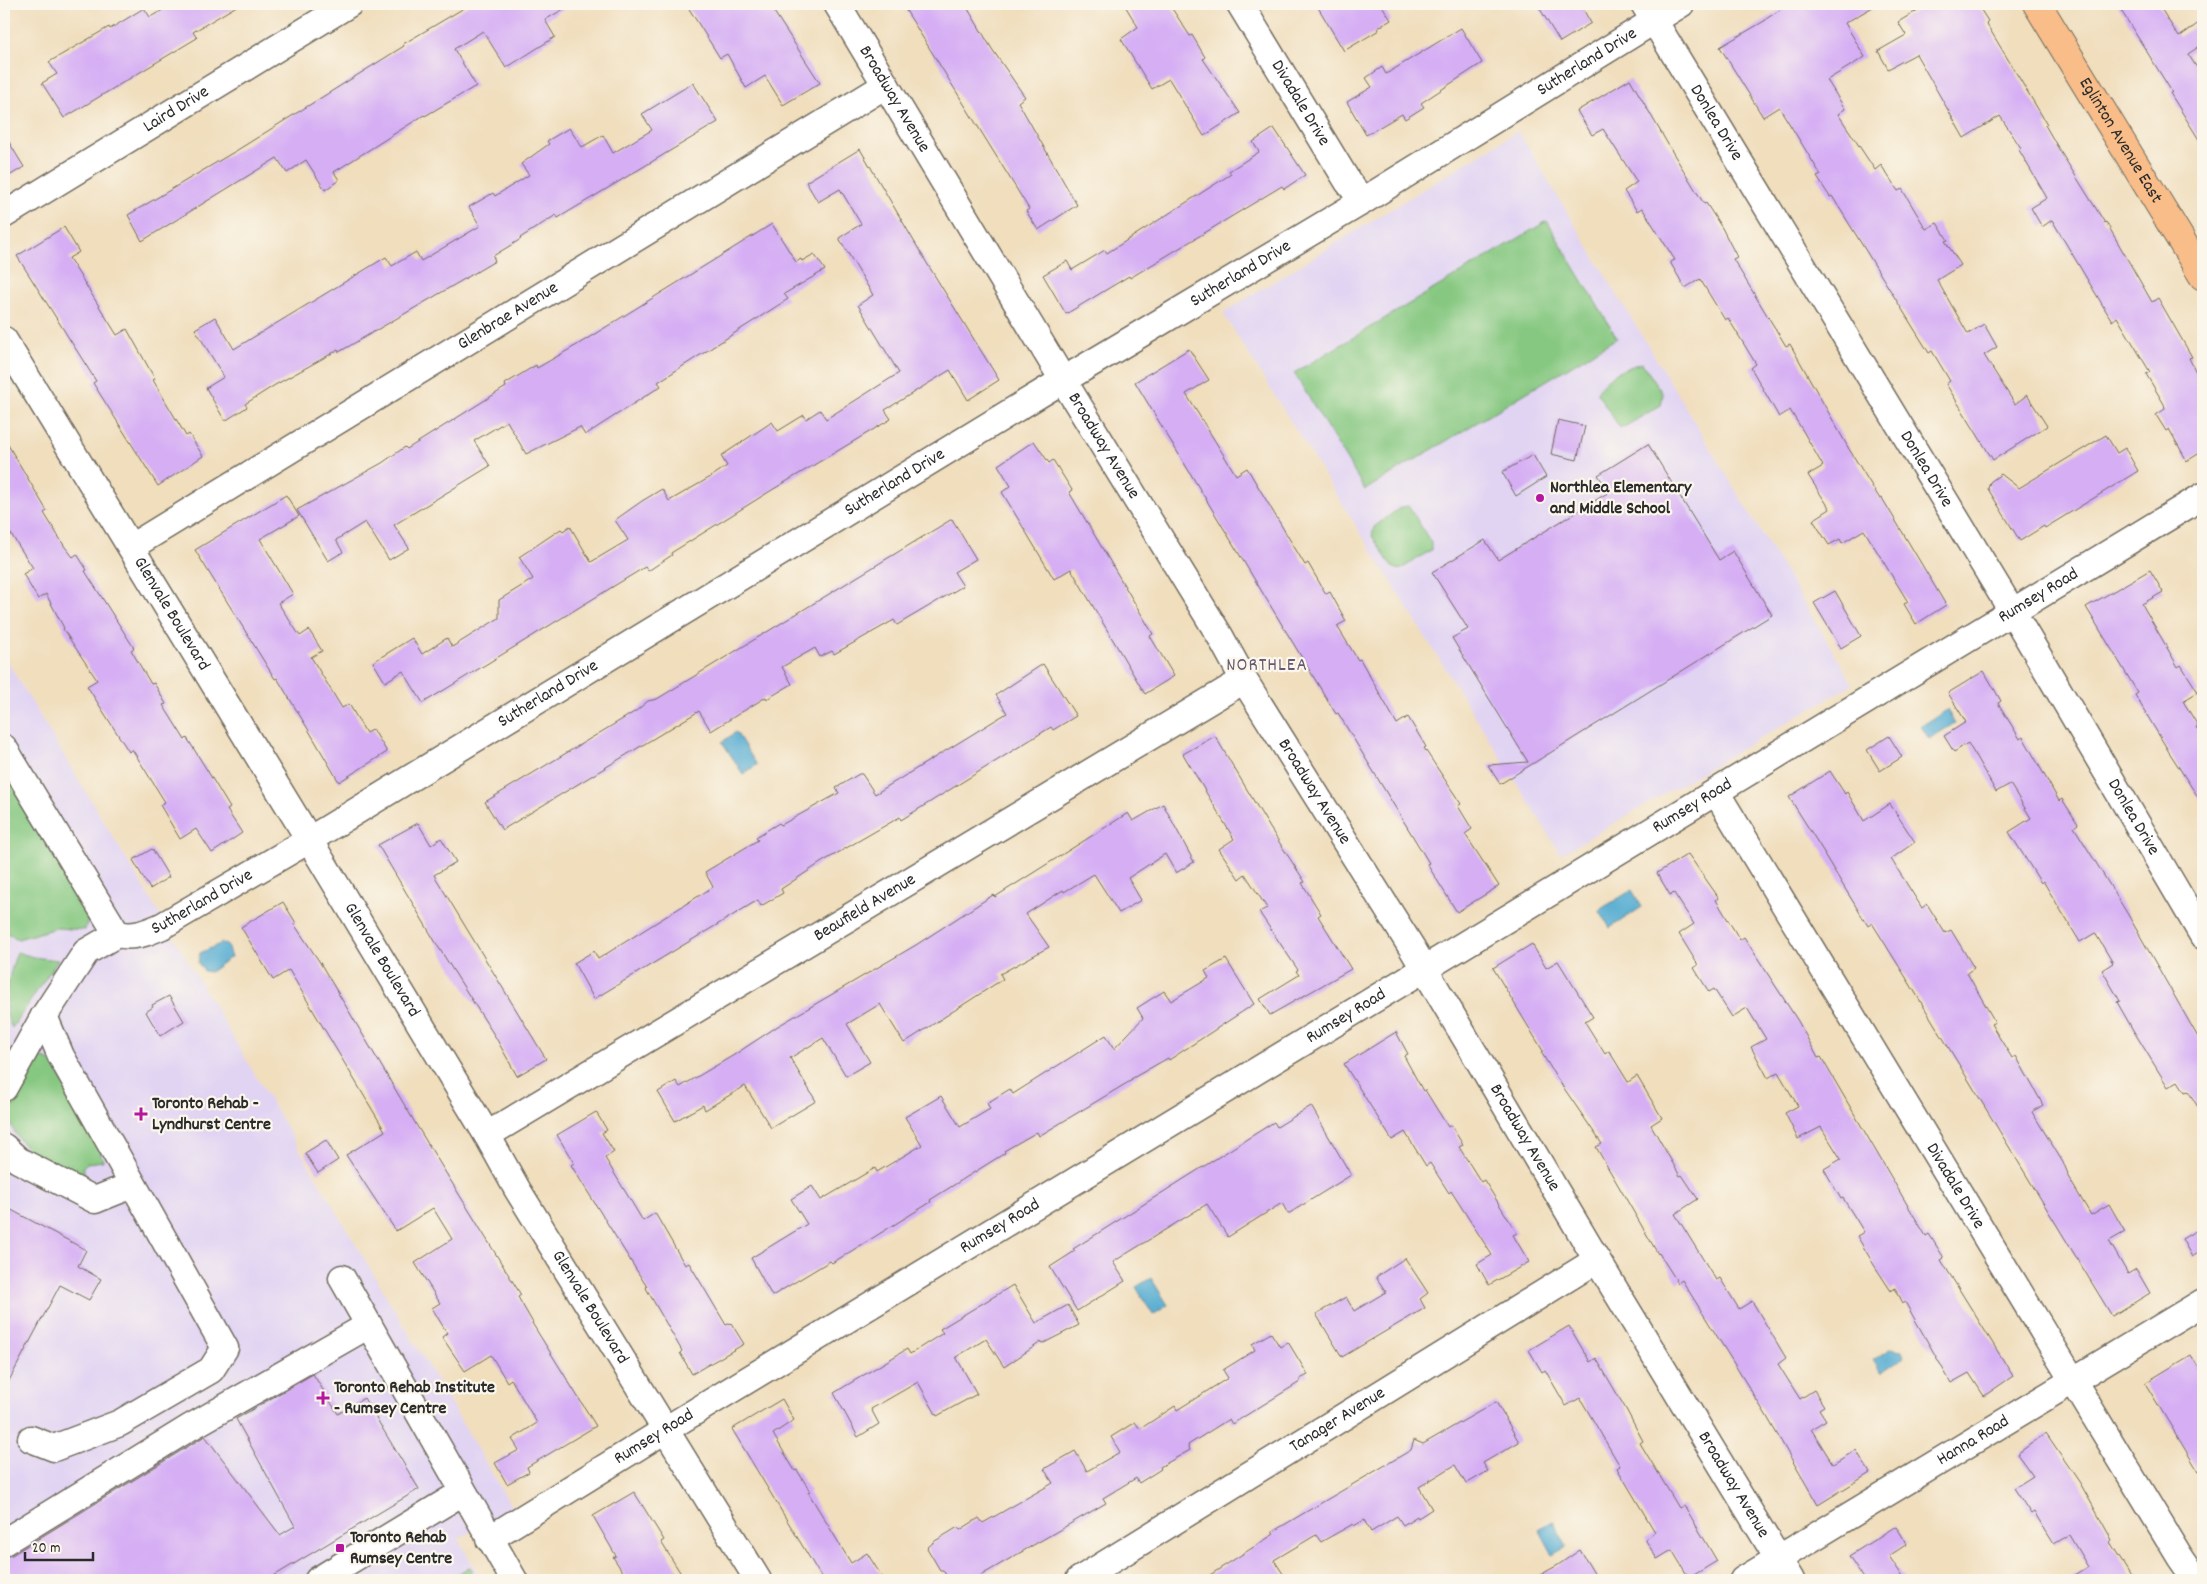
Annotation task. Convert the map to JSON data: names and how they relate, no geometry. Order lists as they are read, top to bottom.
{
  "streets": {
    "main road": ["Eglinton Avenue East"],
    "street": [
      "Sutherland Drive",
      "Broadway Avenue",
      "Divadale Drive",
      "Laird Drive",
      "Donlea Drive",
      "Glenbrae Avenue",
      "Rumsey Road",
      "Glenvale Boulevard",
      "Beaufield Avenue",
      "Tanager Avenue",
      "Hanna Road"
    ]
  },
  "crossings": [
    ["Sutherland Drive", "Broadway Avenue"],
    ["Sutherland Drive", "Divadale Drive"],
    ["Sutherland Drive", "Donlea Drive"],
    ["Sutherland Drive", "Glenvale Boulevard"],
    ["Broadway Avenue", "Glenbrae Avenue"],
    ["Broadway Avenue", "Rumsey Road"],
    ["Broadway Avenue", "Beaufield Avenue"],
    ["Broadway Avenue", "Tanager Avenue"],
    ["Broadway Avenue", "Hanna Road"],
    ["Divadale Drive", "Rumsey Road"],
    ["Divadale Drive", "Hanna Road"],
    ["Donlea Drive", "Rumsey Road"],
    ["Glenbrae Avenue", "Glenvale Boulevard"],
    ["Rumsey Road", "Glenvale Boulevard"],
    ["Glenvale Boulevard", "Beaufield Avenue"]
  ],
  "districts": ["NORTHLEA"],
  "places": {
    "other": ["Northlea Elementary and Middle School"],
    "health": ["Toronto Rehab - Lyndhurst Centre", "Toronto Rehab Institute - Rumsey Centre"],
    "transit": ["Toronto Rehab Rumsey Centre"]
  },
  "scale_bar": "20 m"
}
